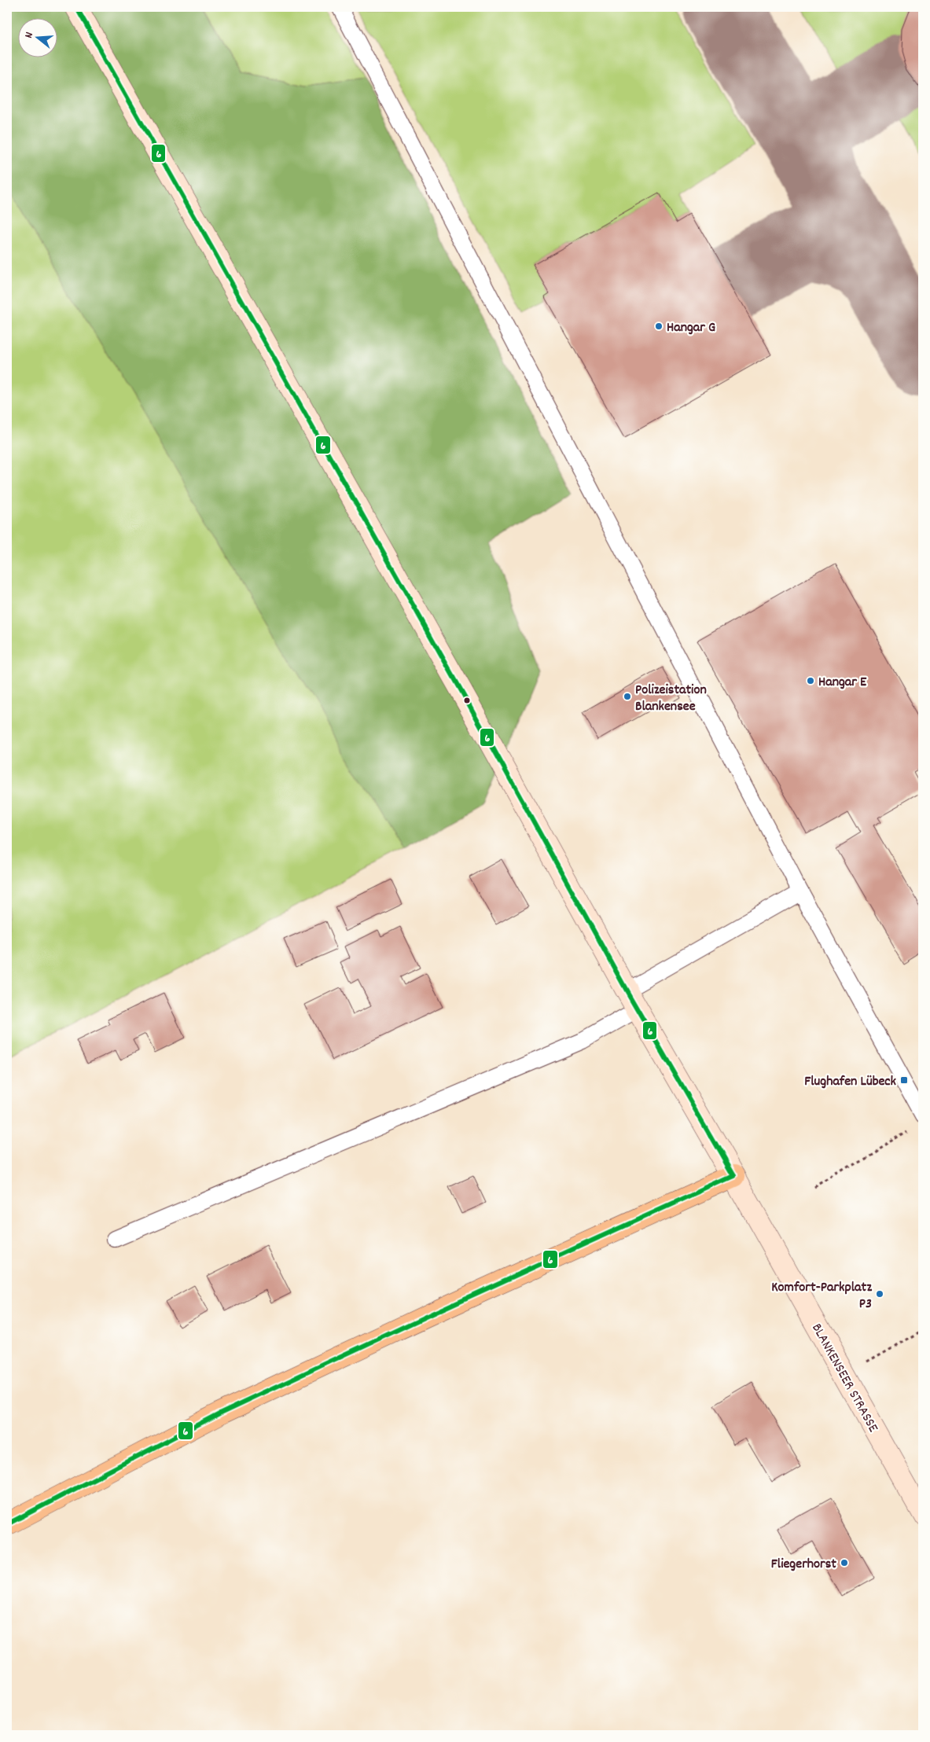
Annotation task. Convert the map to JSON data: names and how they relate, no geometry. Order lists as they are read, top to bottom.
{
  "streets": {
    "main road": ["BLANKENSEER STRASSE"]
  },
  "places": {
    "other": [
      "Hangar G",
      "Hangar E",
      "Polizeistation Blankensee",
      "Komfort-Parkplatz P3",
      "Fliegerhorst"
    ],
    "transit": ["Flughafen Lübeck"]
  },
  "lines": ["transit line 6"],
  "north": "left"
}
